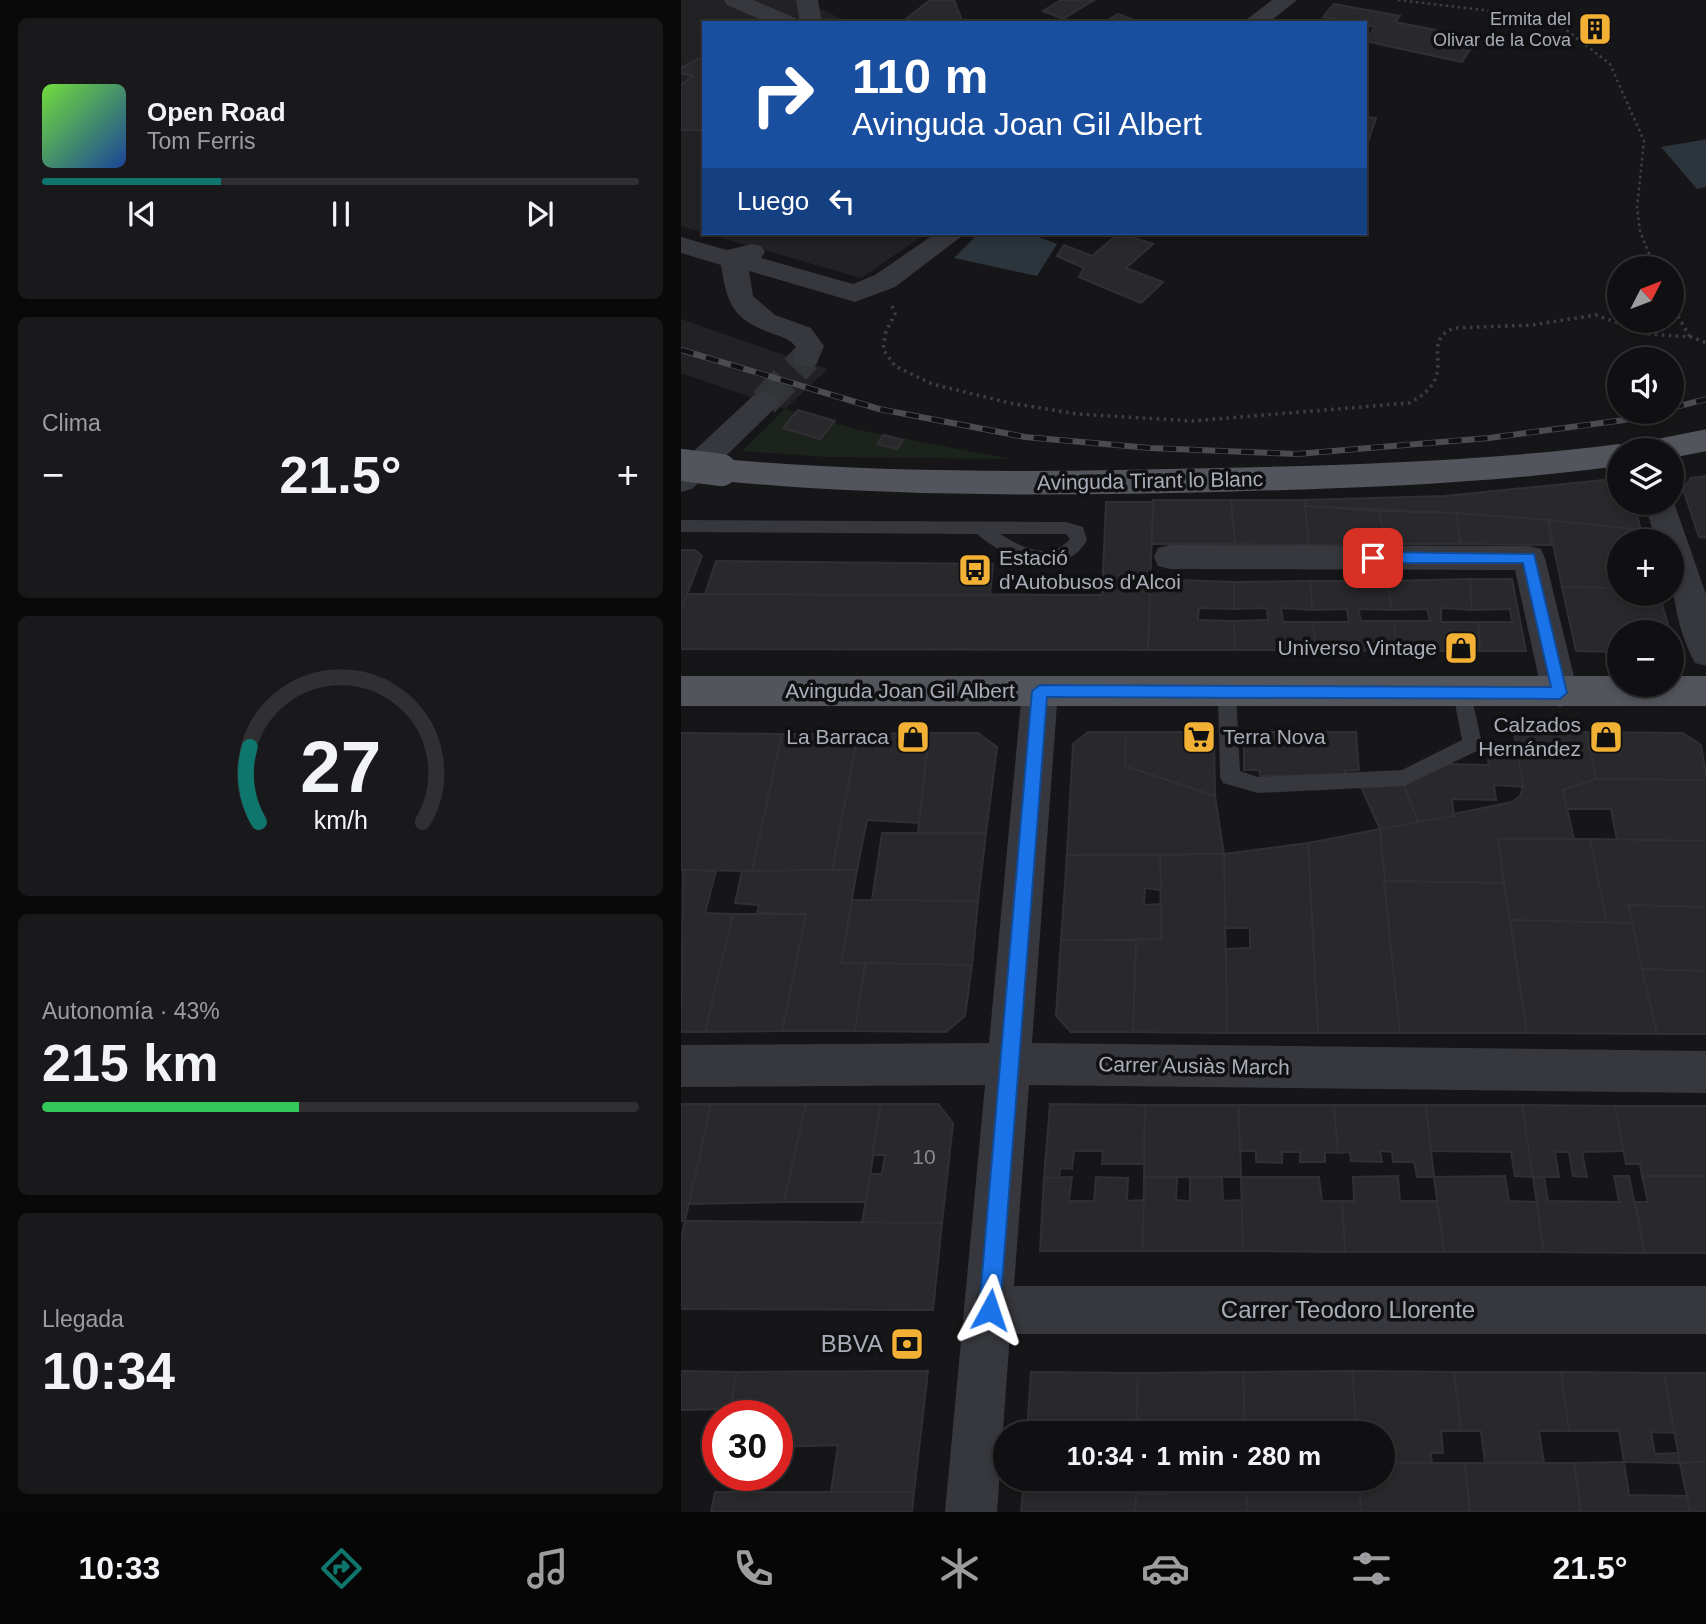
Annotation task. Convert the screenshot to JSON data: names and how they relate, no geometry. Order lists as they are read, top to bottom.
{
  "streets": {
    "main road": ["Avinguda Tirant lo Blanc", "Avinguda Joan Gil Albert"],
    "street": ["Carrer Ausiàs March", "Carrer Teodoro Llorente"]
  },
  "places": {
    "building": ["Ermita del Olivar de la Cova"],
    "bus stop": ["Estació d'Autobusos d'Alcoi"],
    "shop": ["Universo Vintage", "La Barraca", "Calzados Hernández"],
    "supermarket": ["Terra Nova"],
    "bank": ["BBVA"]
  },
  "house_numbers": ["10"],
  "north": "top right",
  "page": {
    "turn": ["110 m", "Avinguda Joan Gil Albert"],
    "song": ["Open Road", "Tom Ferris"],
    "then": "Luego",
    "map_buttons": ["+", "−"],
    "tile": [
      "Clima",
      ["Autonomía · 43%", "215 km"],
      ["Llegada", "10:34"]
    ],
    "heat": ["−", "21.5°", "+"],
    "limit": "30",
    "trip": "10:34 · 1 min · 280 m",
    "tabs": ["10:33", "21.5°"],
    "gauge": ["27", "km/h"]
  }
}
